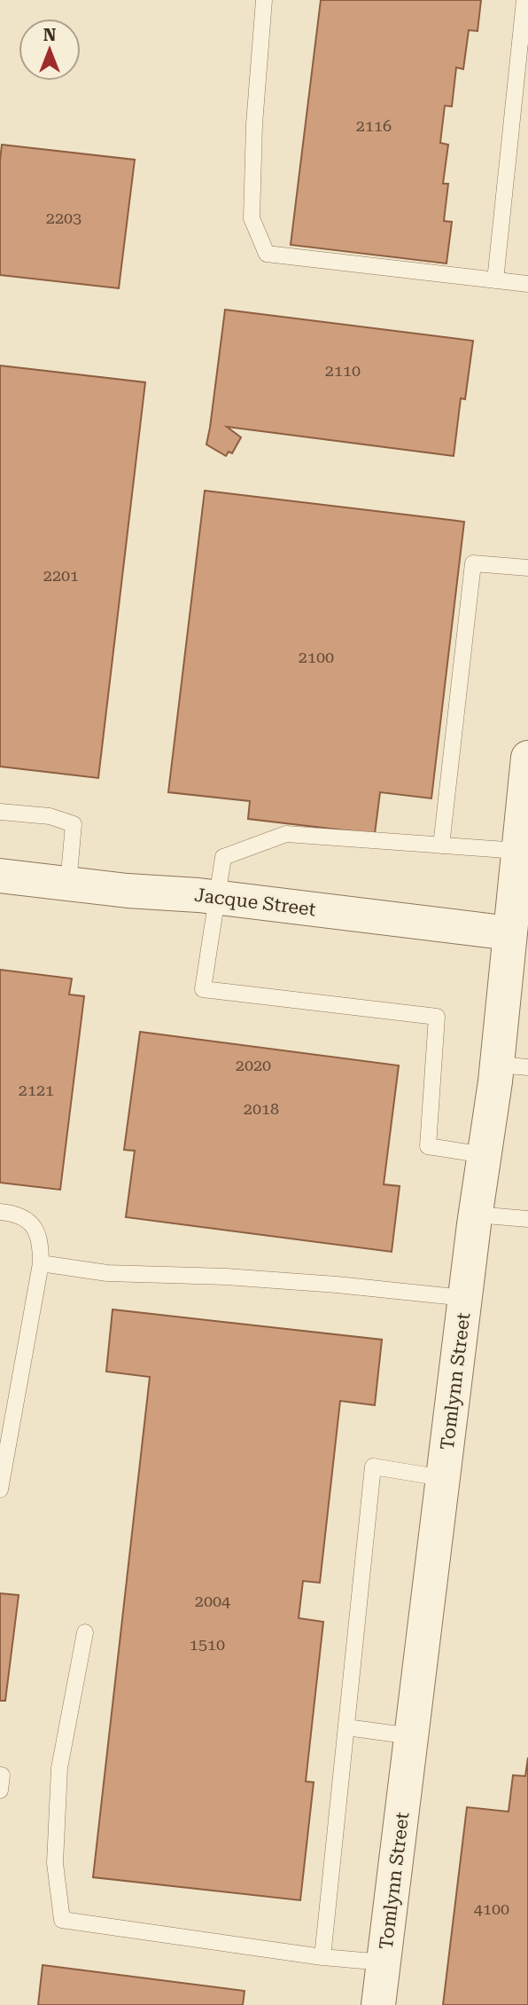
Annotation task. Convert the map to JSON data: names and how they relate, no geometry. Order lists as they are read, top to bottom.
{
  "streets": {
    "street": ["Jacque Street", "Tomlynn Street"]
  },
  "crossings": [
    ["Jacque Street", "Tomlynn Street"]
  ],
  "house_numbers": [
    "2116",
    "2203",
    "2110",
    "2201",
    "2100",
    "2020",
    "2121",
    "2018",
    "2004",
    "1510",
    "4100"
  ],
  "north": "top"
}
